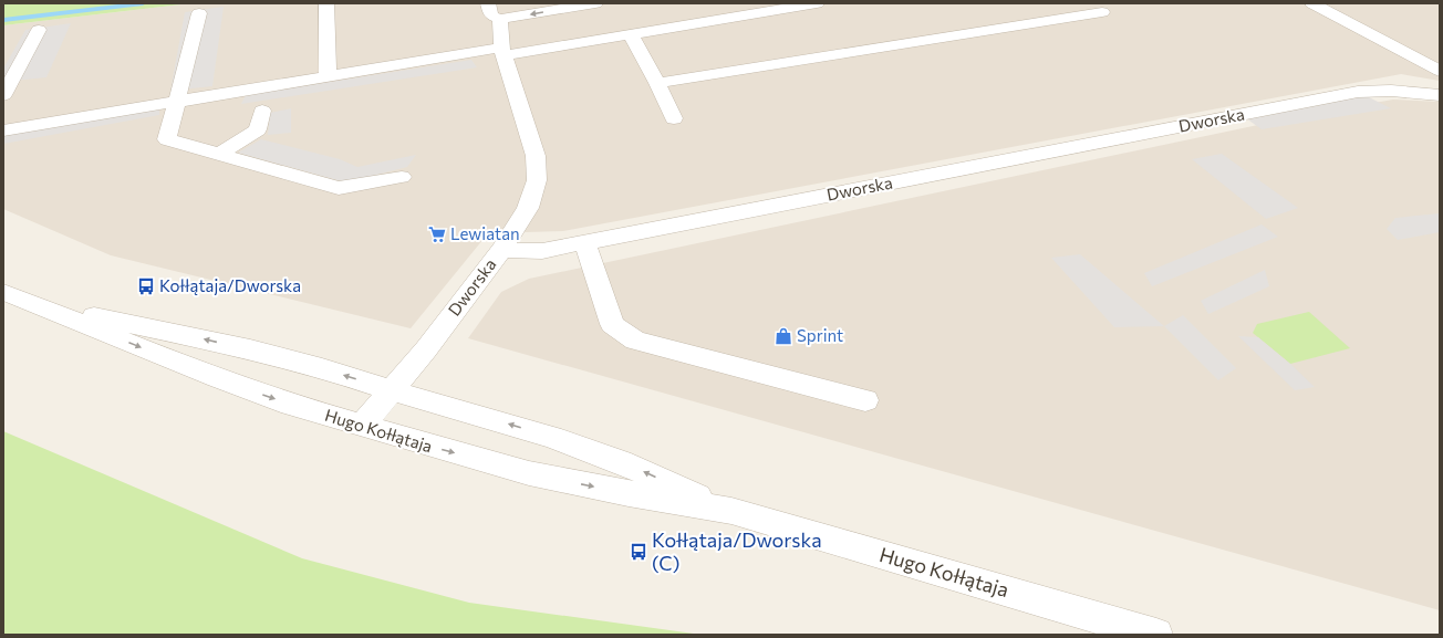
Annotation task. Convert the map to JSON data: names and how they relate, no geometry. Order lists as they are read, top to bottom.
{
  "streets": {
    "street": ["Dworska", "Hugo Kołłątaja"]
  },
  "crossings": [
    ["Dworska", "Hugo Kołłątaja"]
  ],
  "places": {
    "supermarket": ["Lewiatan"],
    "bus stop": ["Kołłątaja/Dworska", "Kołłątaja/Dworska (C)"],
    "shop": ["Sprint"]
  }
}
